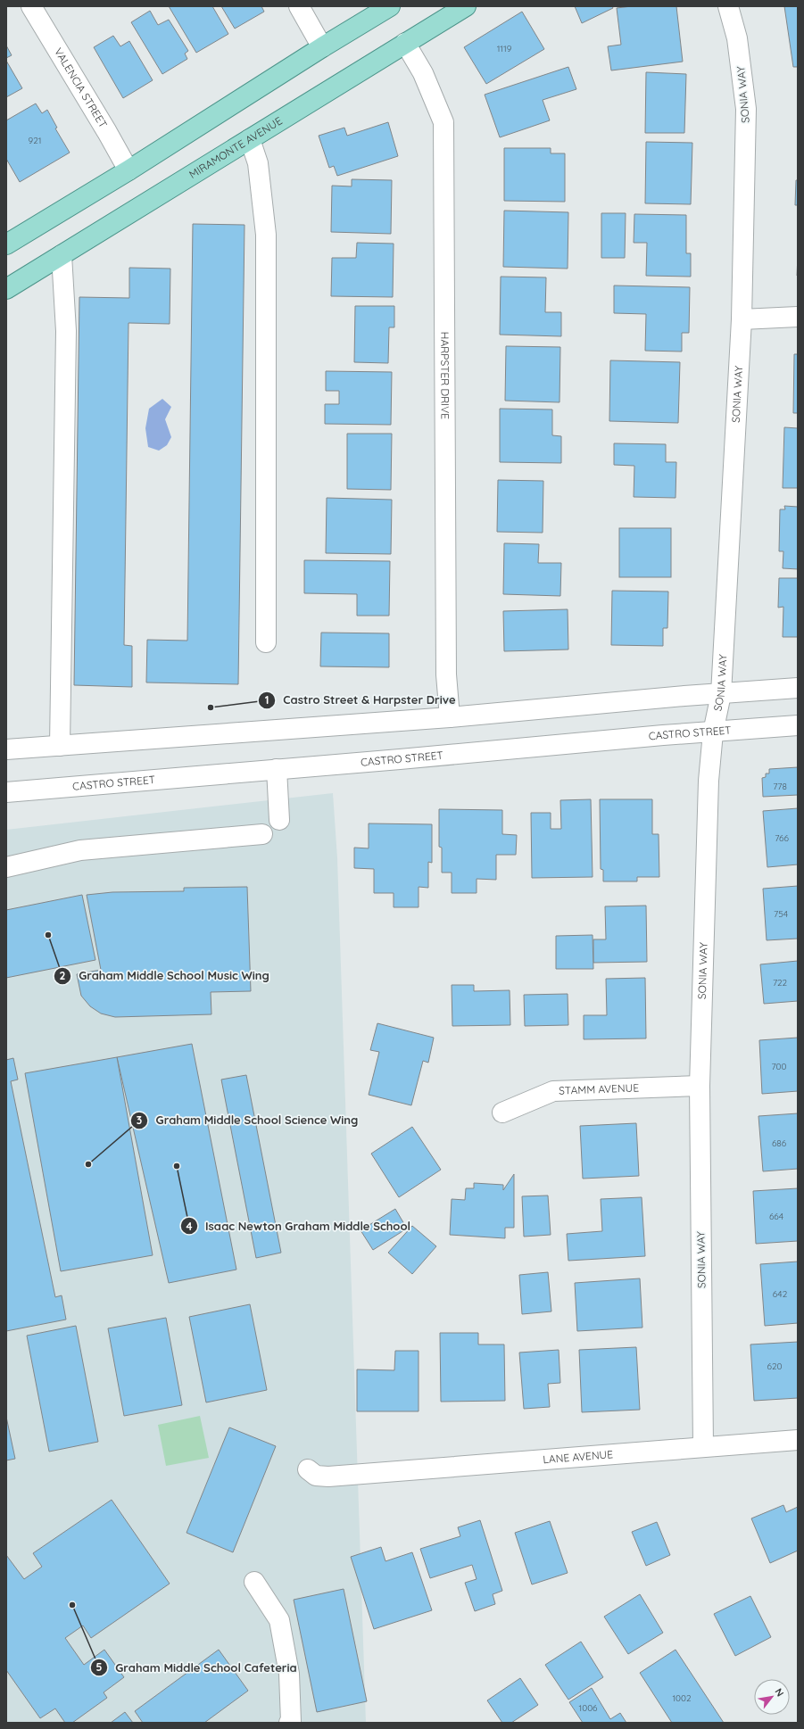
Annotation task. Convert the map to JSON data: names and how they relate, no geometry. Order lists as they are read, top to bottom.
{
  "streets": {
    "main road": ["MIRAMONTE AVENUE"],
    "street": [
      "VALENCIA STREET",
      "SONIA WAY",
      "HARPSTER DRIVE",
      "CASTRO STREET",
      "STAMM AVENUE",
      "LANE AVENUE"
    ]
  },
  "crossings": [
    ["SONIA WAY", "CASTRO STREET"],
    ["SONIA WAY", "STAMM AVENUE"],
    ["SONIA WAY", "LANE AVENUE"],
    ["MIRAMONTE AVENUE", "HARPSTER DRIVE"]
  ],
  "places": [
    "Castro Street & Harpster Drive",
    "Graham Middle School Music Wing",
    "Graham Middle School Science Wing",
    "Isaac Newton Graham Middle School",
    "Graham Middle School Cafeteria"
  ],
  "house_numbers": [
    "1119",
    "921",
    "778",
    "766",
    "754",
    "722",
    "700",
    "686",
    "664",
    "642",
    "620",
    "1002",
    "1006"
  ],
  "north": "top right"
}
